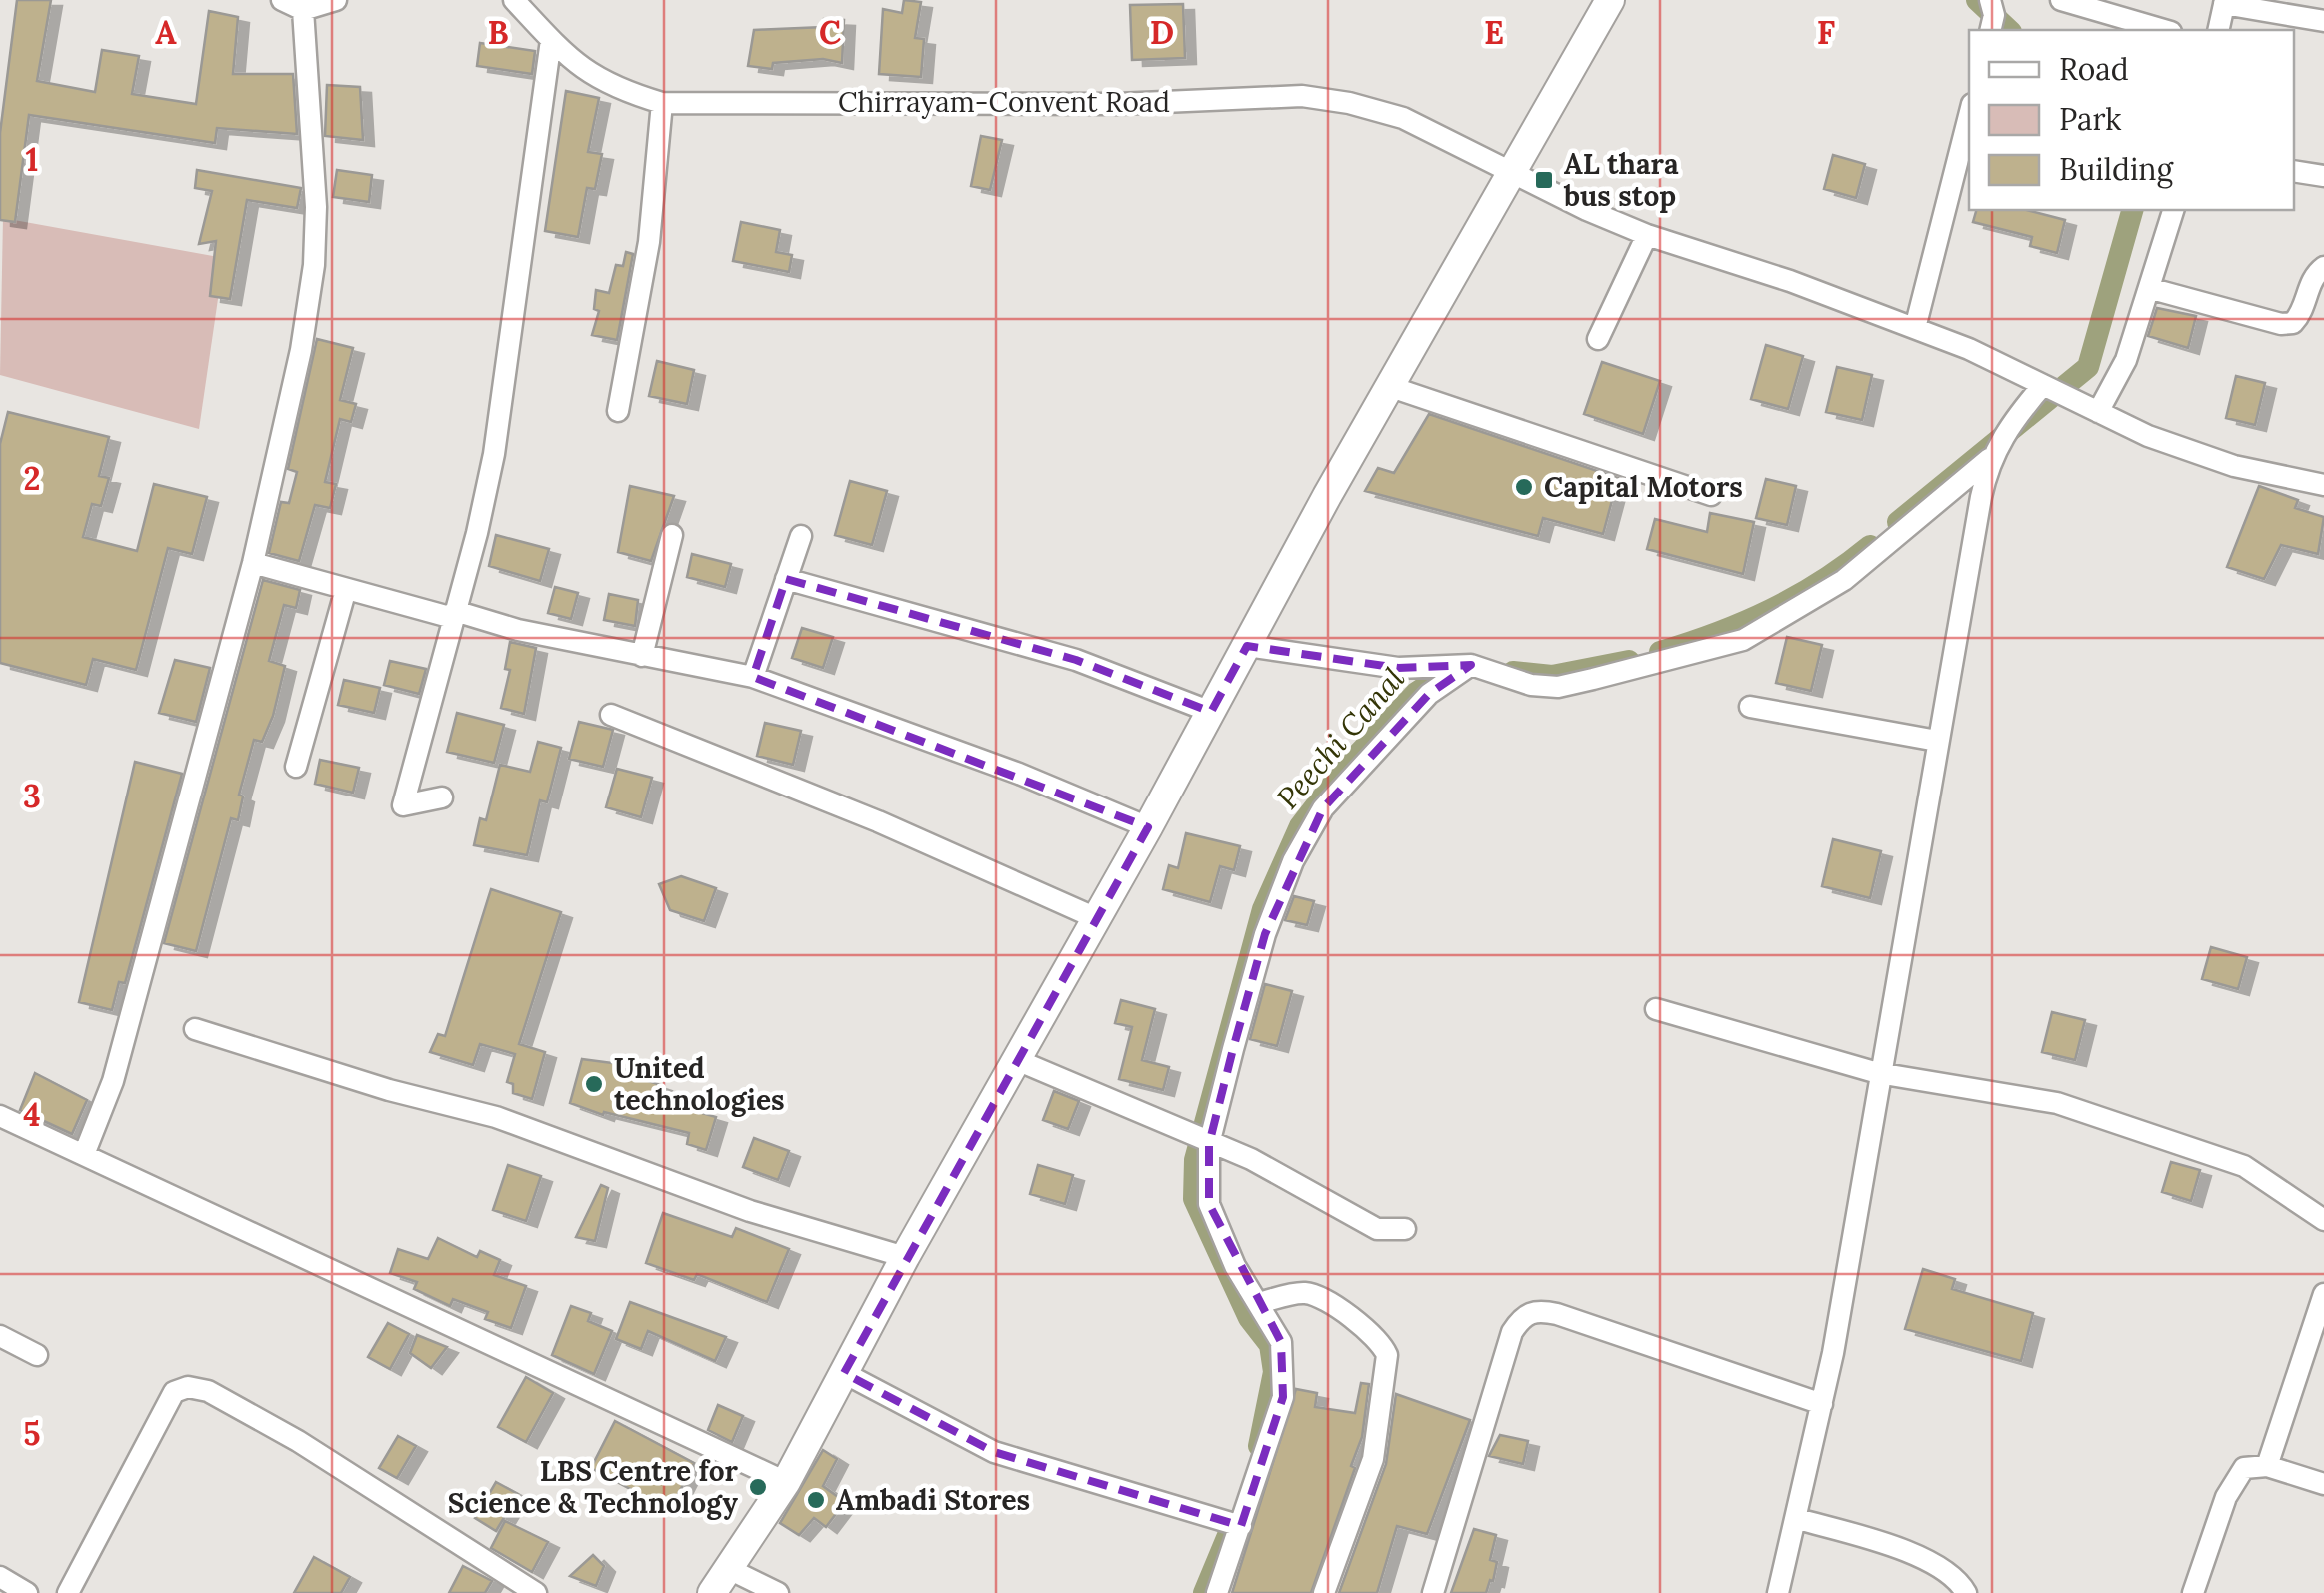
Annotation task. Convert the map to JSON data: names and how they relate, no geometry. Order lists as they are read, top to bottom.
{
  "streets": {
    "street": ["Chirrayam-Convent Road"]
  },
  "water": ["Peechi Canal"],
  "places": {
    "transit": ["AL thara bus stop"],
    "other": [
      "Capital Motors",
      "United technologies",
      "LBS Centre for Science & Technology",
      "Ambadi Stores"
    ]
  },
  "legend": ["Road", "Park", "Building"],
  "grid": {
    "columns": [
      "A",
      "B",
      "C",
      "D",
      "E",
      "F"
    ],
    "rows": [
      "1",
      "2",
      "3",
      "4",
      "5"
    ]
  }
}
